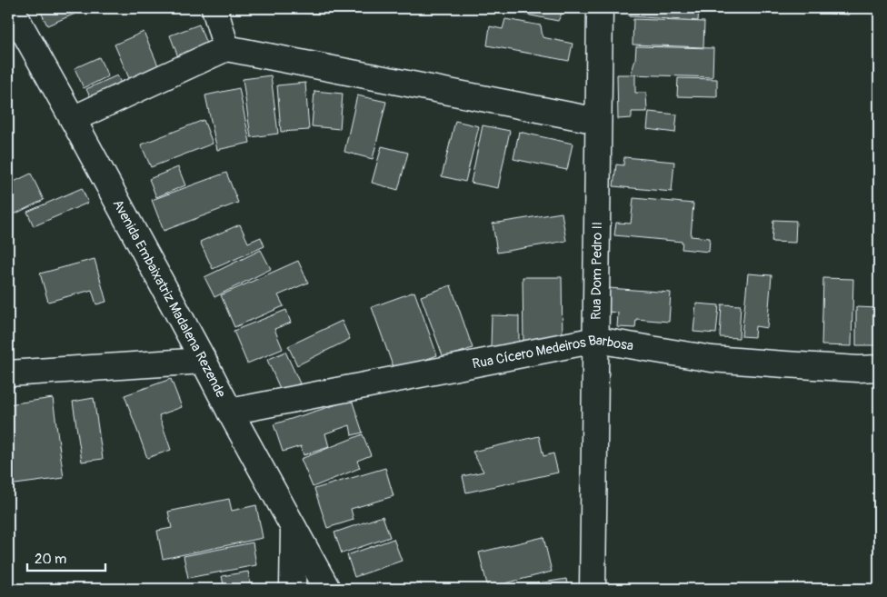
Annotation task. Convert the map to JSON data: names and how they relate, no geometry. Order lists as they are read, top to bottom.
{
  "streets": {
    "street": ["Rua Dom Pedro II", "Avenida Embaixatriz Madalena Rezende", "Rua Cícero Medeiros Barbosa"]
  },
  "crossings": [
    ["Rua Dom Pedro II", "Rua Cícero Medeiros Barbosa"],
    ["Avenida Embaixatriz Madalena Rezende", "Rua Cícero Medeiros Barbosa"]
  ],
  "scale_bar": "20 m"
}
